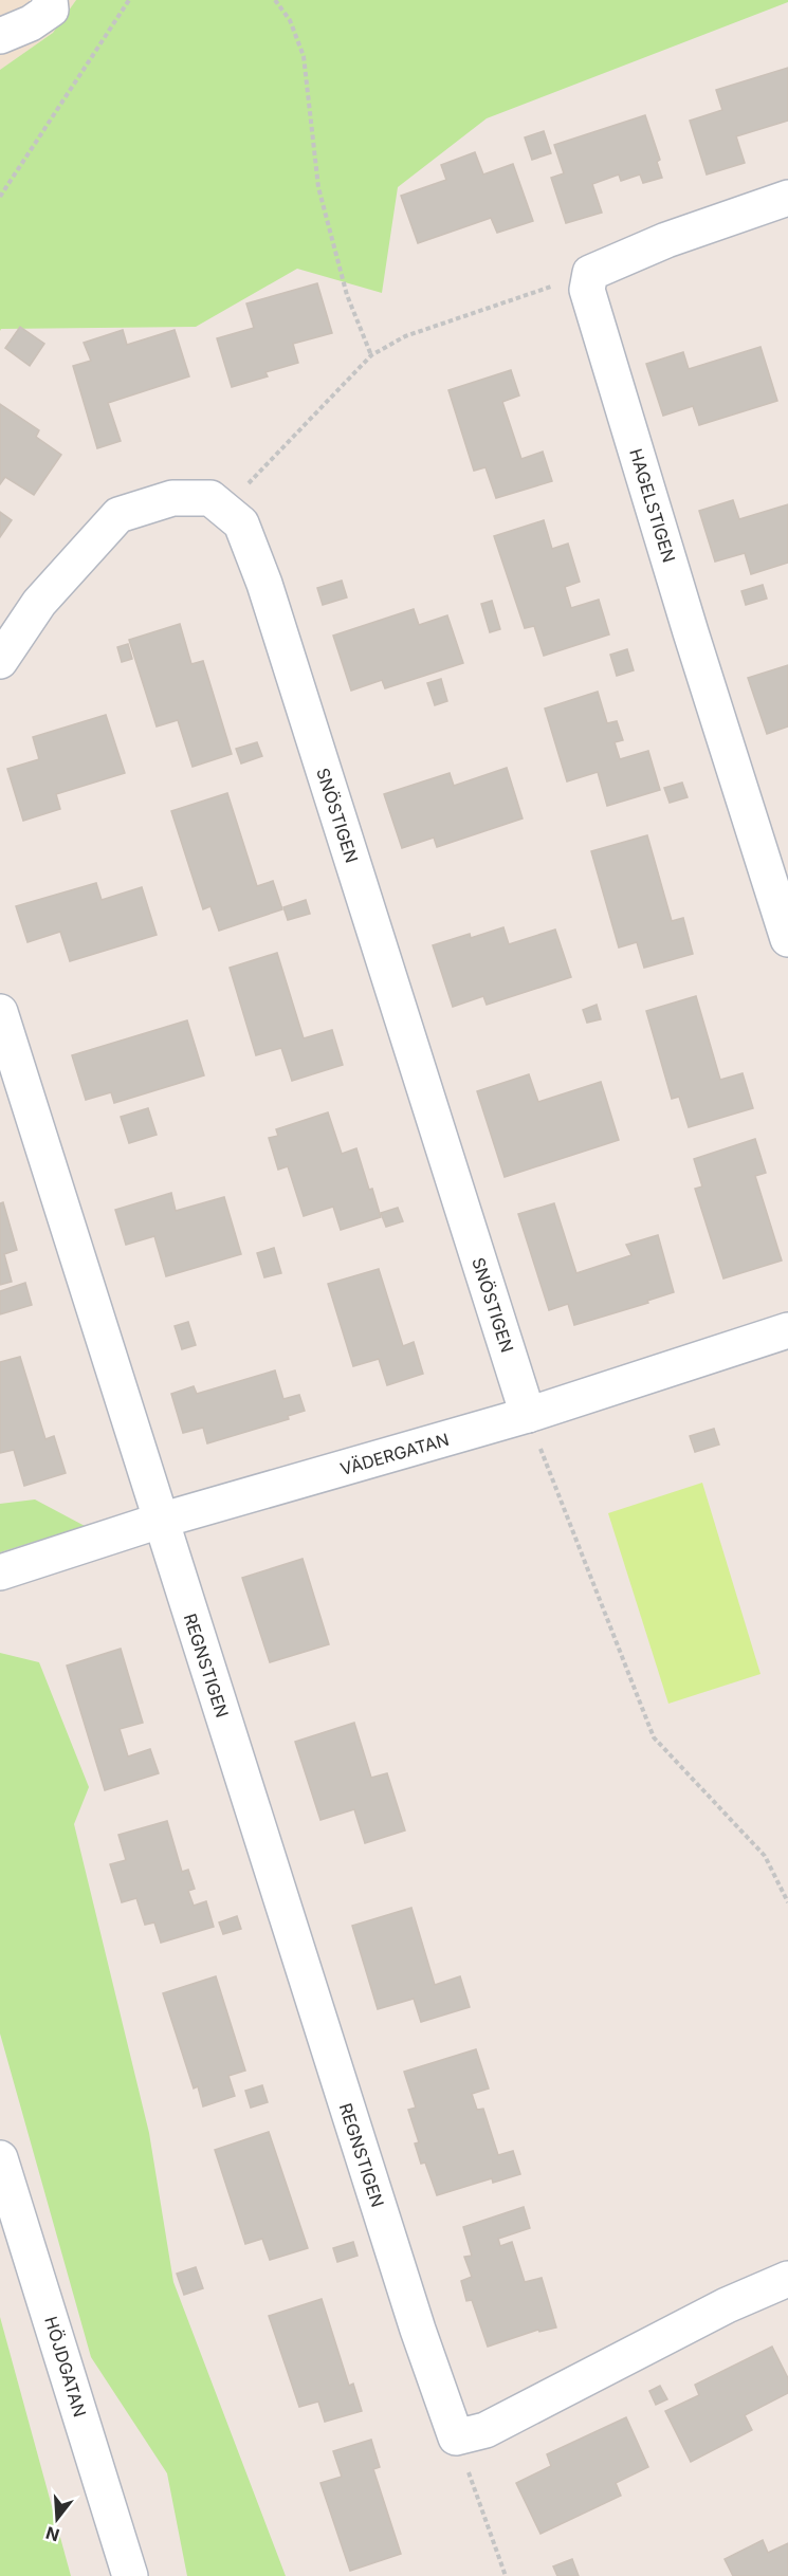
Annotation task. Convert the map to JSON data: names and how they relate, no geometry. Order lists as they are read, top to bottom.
{
  "streets": {
    "street": [
      "HAGELSTIGEN",
      "SNÖSTIGEN",
      "VÄDERGATAN",
      "REGNSTIGEN",
      "HÖJDGATAN"
    ]
  },
  "crossings": [
    ["SNÖSTIGEN", "VÄDERGATAN"],
    ["VÄDERGATAN", "REGNSTIGEN"]
  ],
  "north": "bottom"
}
